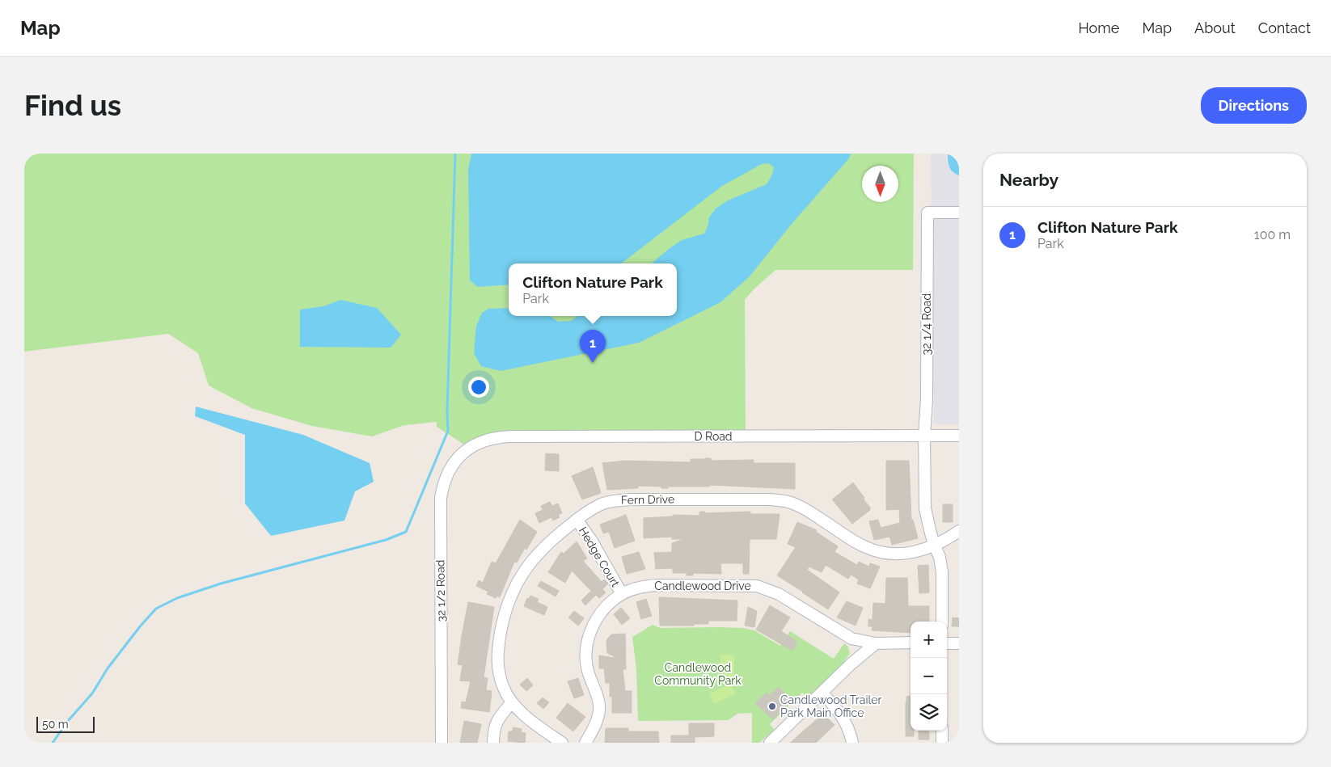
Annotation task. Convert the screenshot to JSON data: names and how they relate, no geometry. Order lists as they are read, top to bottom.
{
  "streets": {
    "street": [
      "32 1/4 Road",
      "D Road",
      "Fern Drive",
      "Hedge Court",
      "Candlewood Drive",
      "32 1/2 Road"
    ]
  },
  "crossings": [
    ["32 1/4 Road", "D Road"],
    ["32 1/4 Road", "Fern Drive"],
    ["D Road", "32 1/2 Road"],
    ["Fern Drive", "Hedge Court"],
    ["Hedge Court", "Candlewood Drive"]
  ],
  "parks": ["Candlewood Community Park"],
  "places": ["Candlewood Trailer Park Main Office"],
  "scale_bar": "50 m",
  "north": "bottom",
  "page": {
    "header": "Map",
    "nav": [
      "Home",
      "Map",
      "About",
      "Contact"
    ],
    "buttons": "Directions",
    "title": "Find us",
    "heading": "Nearby",
    "list": [
      {
        "mark": "1",
        "name": "Clifton Nature Park",
        "note": "Park",
        "value": "100 m"
      }
    ],
    "popup": ["Clifton Nature Park", "Park"],
    "pins": "1",
    "map_buttons": ["+", "−"],
    "scale": "50 m"
  }
}
